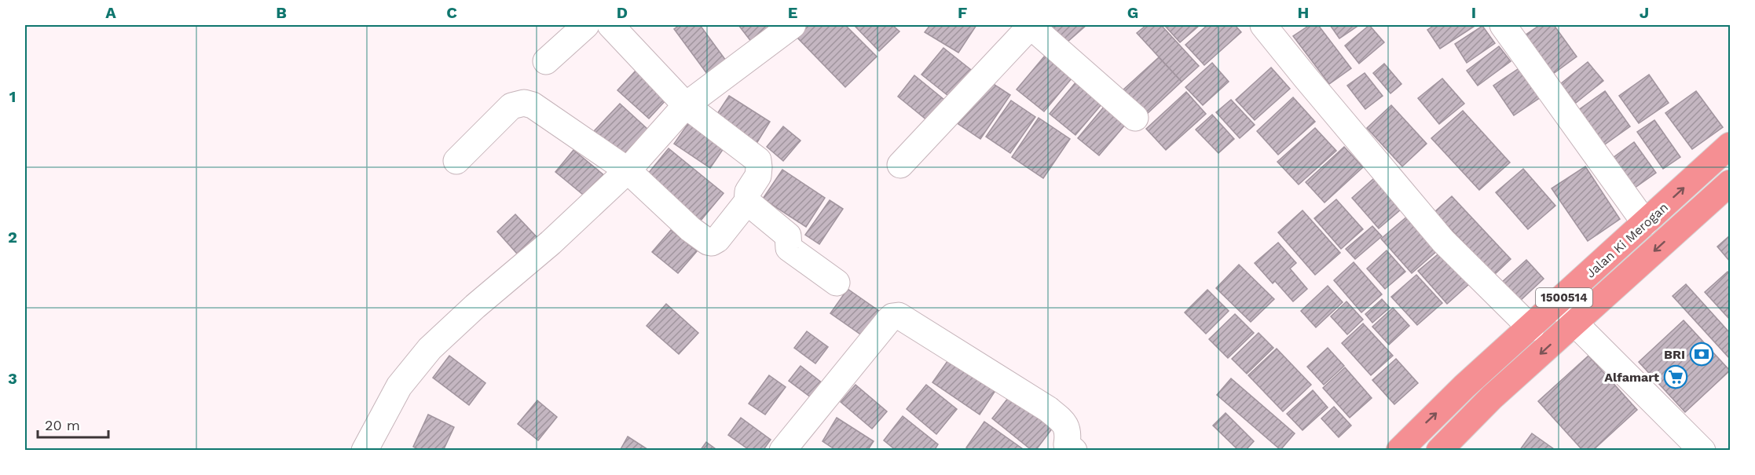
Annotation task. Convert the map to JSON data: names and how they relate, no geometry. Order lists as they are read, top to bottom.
{
  "streets": {
    "highway": ["Jalan Ki Merogan", "1500514"]
  },
  "places": {
    "bank": ["BRI"],
    "supermarket": ["Alfamart"]
  },
  "scale_bar": "20 m",
  "grid": {
    "columns": [
      "A",
      "B",
      "C",
      "D",
      "E",
      "F",
      "G",
      "H",
      "I",
      "J"
    ],
    "rows": ["1", "2", "3"]
  }
}
